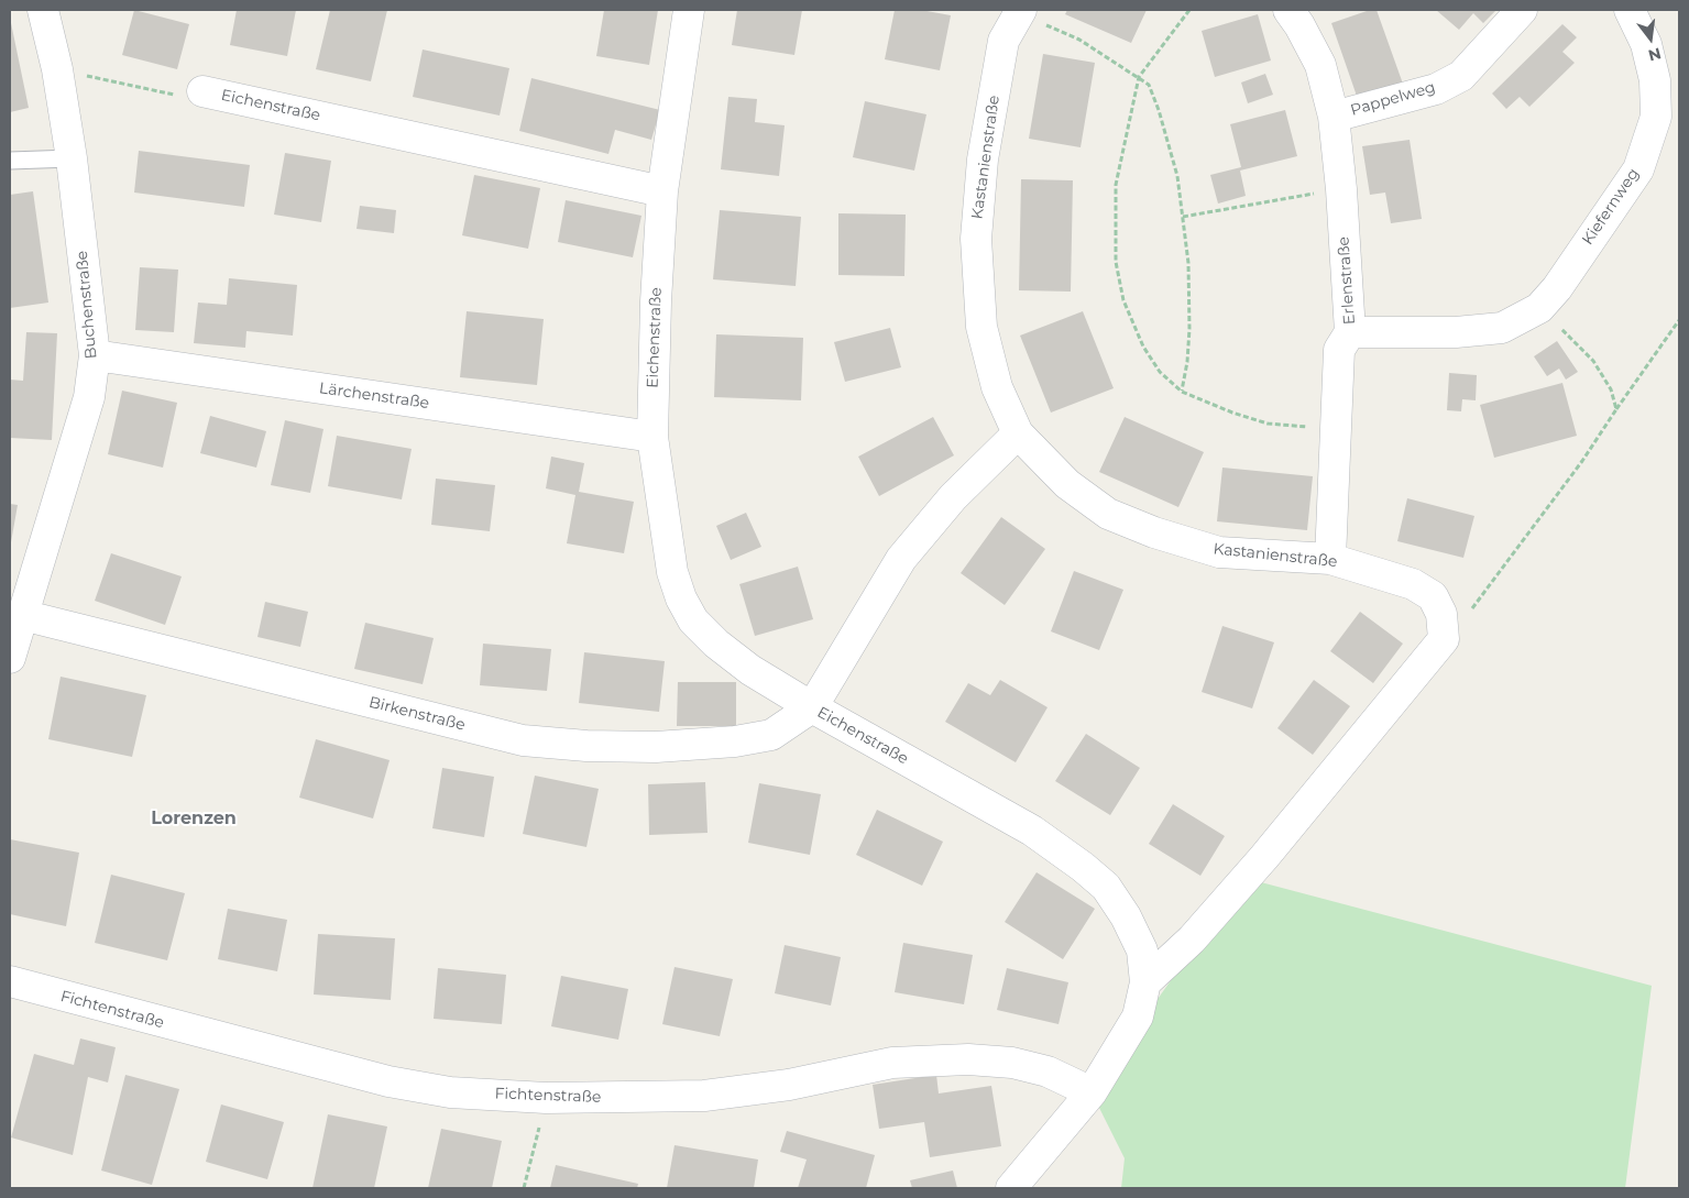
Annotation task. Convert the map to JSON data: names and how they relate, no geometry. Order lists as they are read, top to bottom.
{
  "streets": {
    "street": [
      "Pappelweg",
      "Eichenstraße",
      "Kastanienstraße",
      "Kiefernweg",
      "Erlenstraße",
      "Buchenstraße",
      "Lärchenstraße",
      "Birkenstraße",
      "Fichtenstraße"
    ]
  },
  "crossings": [
    ["Pappelweg", "Erlenstraße"],
    ["Eichenstraße", "Lärchenstraße"],
    ["Eichenstraße", "Birkenstraße"],
    ["Eichenstraße", "Fichtenstraße"],
    ["Kastanienstraße", "Erlenstraße"],
    ["Kiefernweg", "Erlenstraße"],
    ["Buchenstraße", "Lärchenstraße"],
    ["Buchenstraße", "Birkenstraße"]
  ],
  "districts": ["Lorenzen"],
  "north": "bottom"
}
